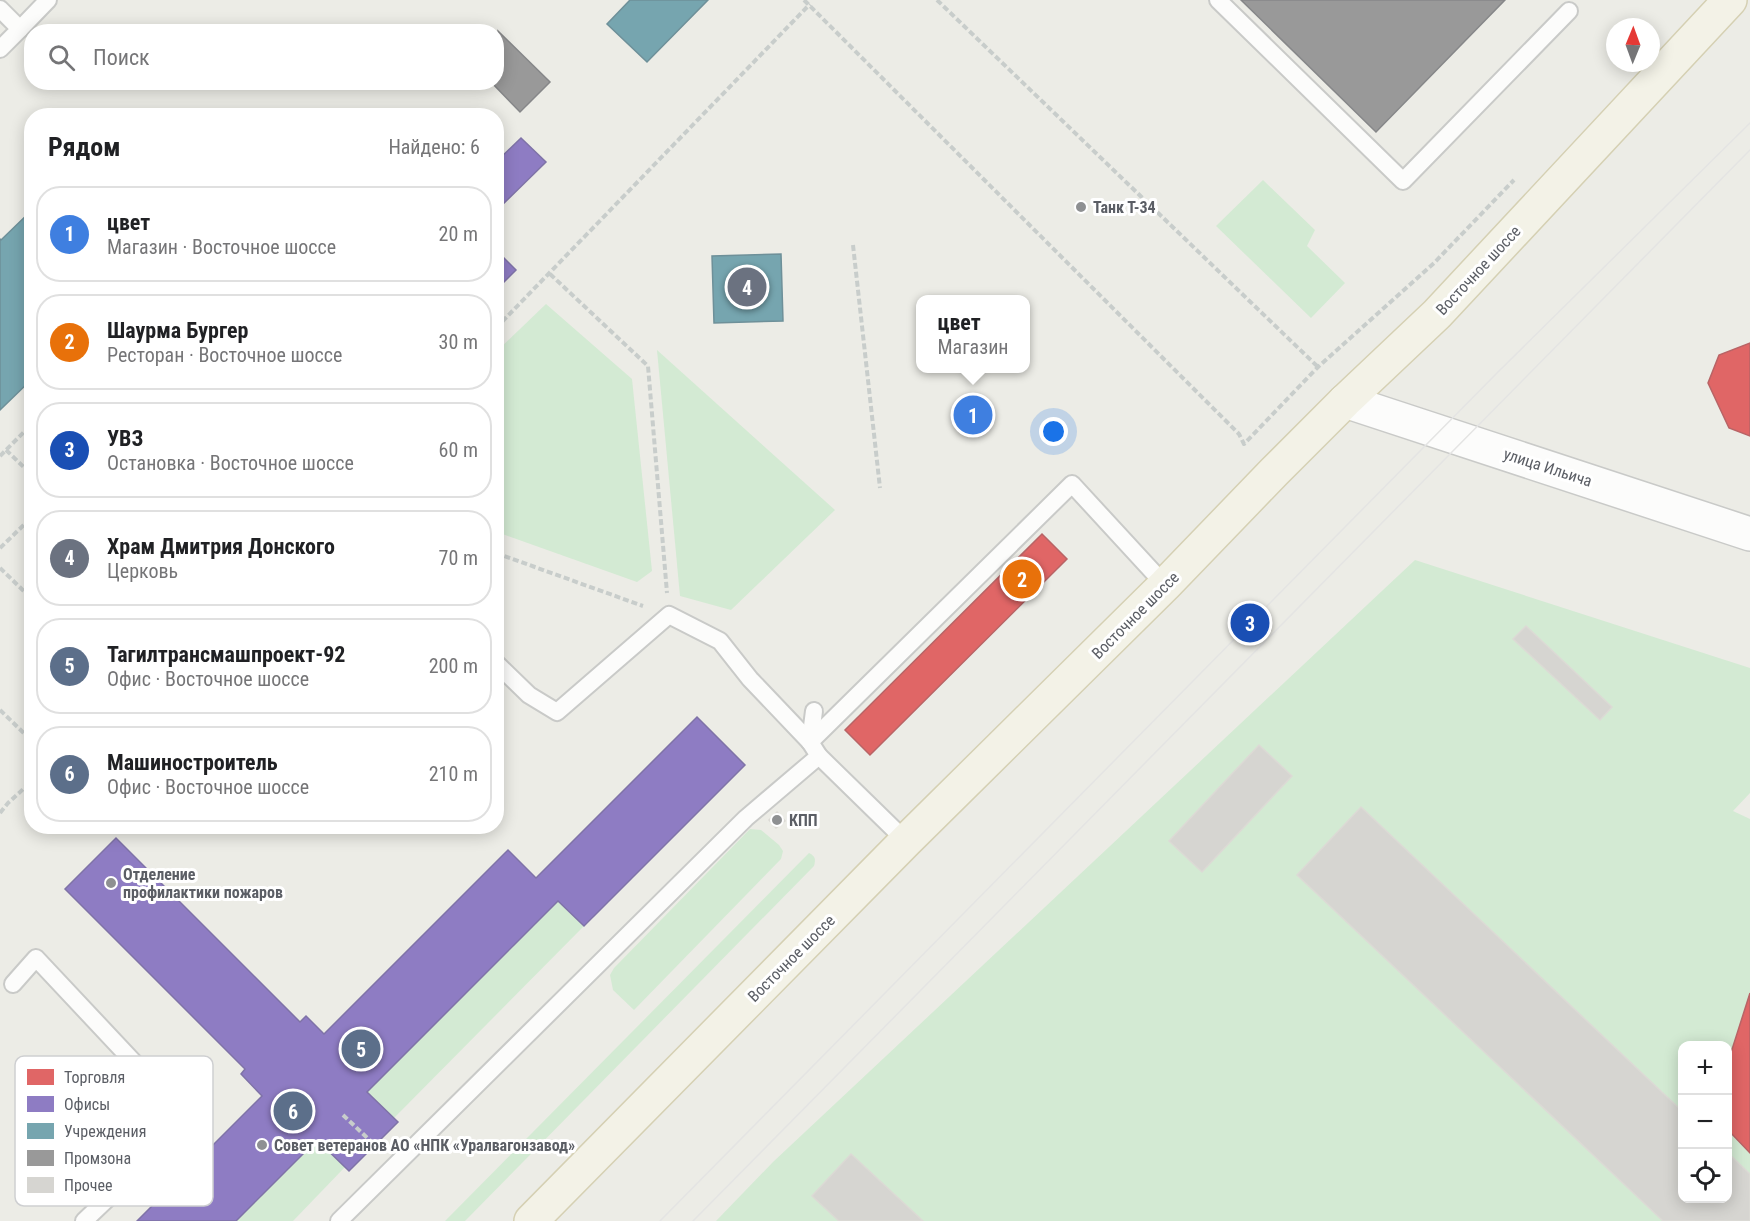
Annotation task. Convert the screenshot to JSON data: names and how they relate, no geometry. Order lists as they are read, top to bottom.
{
  "streets": {
    "main road": ["Восточное шоссе"],
    "street": ["улица Ильича"]
  },
  "crossings": [
    ["Восточное шоссе", "улица Ильича"]
  ],
  "places": [
    "Танк Т-34",
    "КПП",
    "Отделение профилактики пожаров",
    "Совет ветеранов АО «НПК «Уралвагонзавод»"
  ],
  "legend": [
    "Торговля",
    "Офисы",
    "Учреждения",
    "Промзона",
    "Прочее"
  ],
  "north": "top",
  "page": {
    "search": "Поиск",
    "heading": ["Рядом", "Найдено: 6"],
    "list": [
      {
        "mark": "1",
        "name": "цвет",
        "note": "Магазин · Восточное шоссе",
        "value": "20 m"
      },
      {
        "mark": "2",
        "name": "Шаурма Бургер",
        "note": "Ресторан · Восточное шоссе",
        "value": "30 m"
      },
      {
        "mark": "3",
        "name": "УВЗ",
        "note": "Остановка · Восточное шоссе",
        "value": "60 m"
      },
      {
        "mark": "4",
        "name": "Храм Дмитрия Донского",
        "note": "Церковь",
        "value": "70 m"
      },
      {
        "mark": "5",
        "name": "Тагилтрансмашпроект-92",
        "note": "Офис · Восточное шоссе",
        "value": "200 m"
      },
      {
        "mark": "6",
        "name": "Машиностроитель",
        "note": "Офис · Восточное шоссе",
        "value": "210 m"
      }
    ],
    "pins": [
      "4",
      "1",
      "2",
      "3",
      "5",
      "6"
    ],
    "popup": ["цвет", "Магазин"],
    "map_buttons": ["+", "−"]
  }
}
